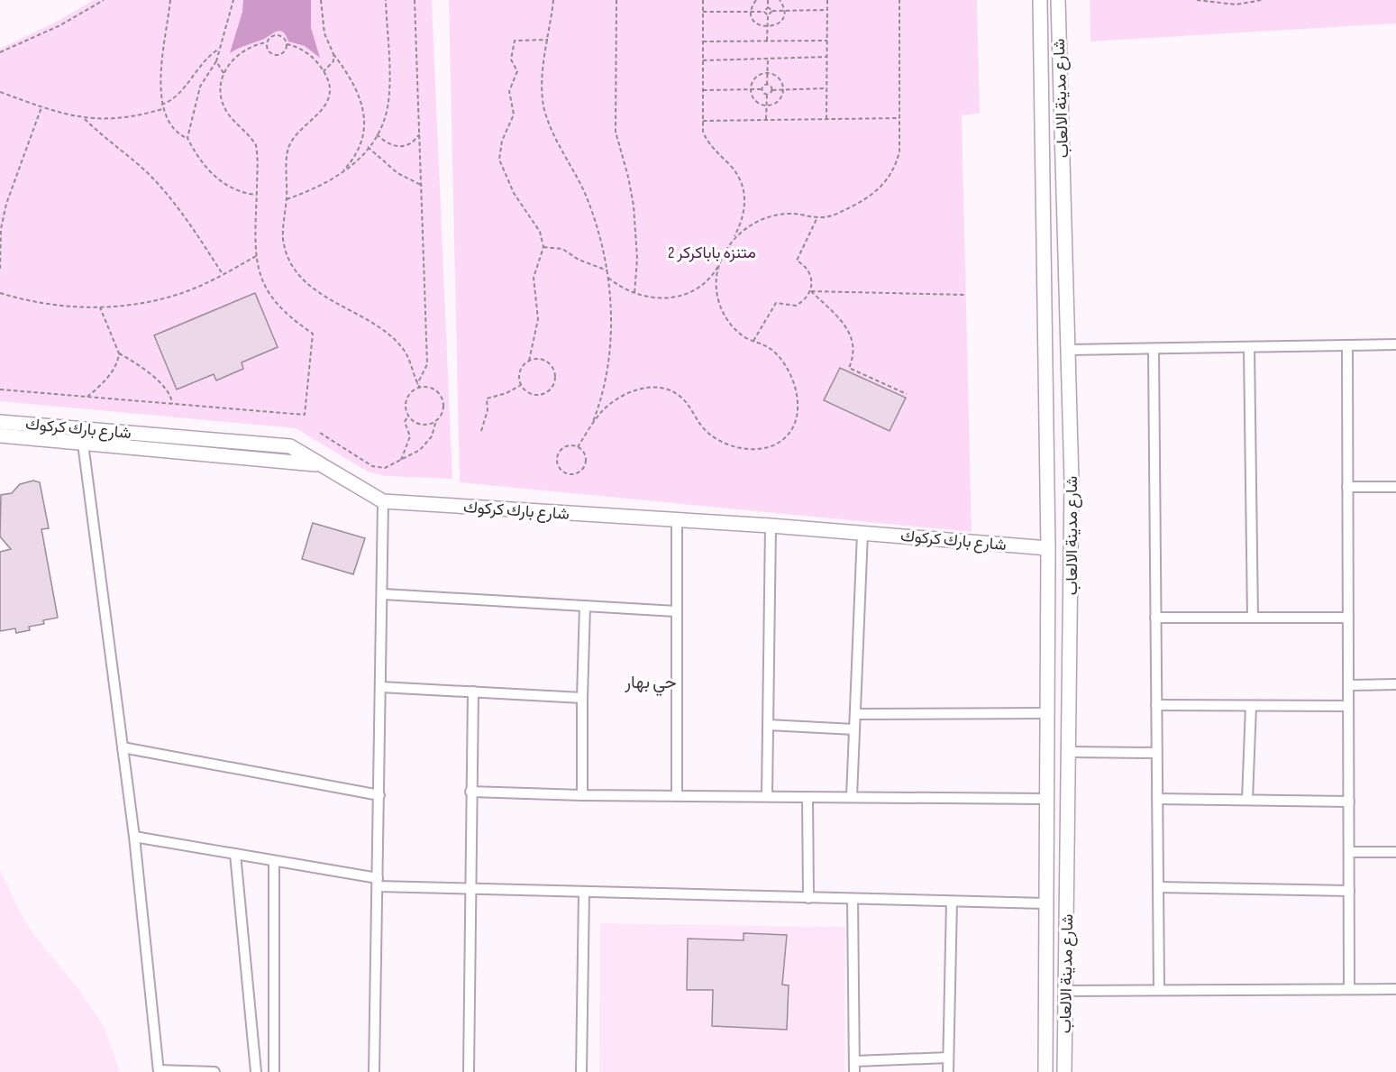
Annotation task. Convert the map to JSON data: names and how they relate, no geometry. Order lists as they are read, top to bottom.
{
  "streets": {
    "main road": ["شارع مدينة الالعاب", "شارع بارك كركوك"]
  },
  "crossings": [
    ["شارع مدينة الالعاب", "شارع بارك كركوك"]
  ],
  "districts": ["حي بهار"],
  "parks": ["متنزه باباكركر 2"]
}
